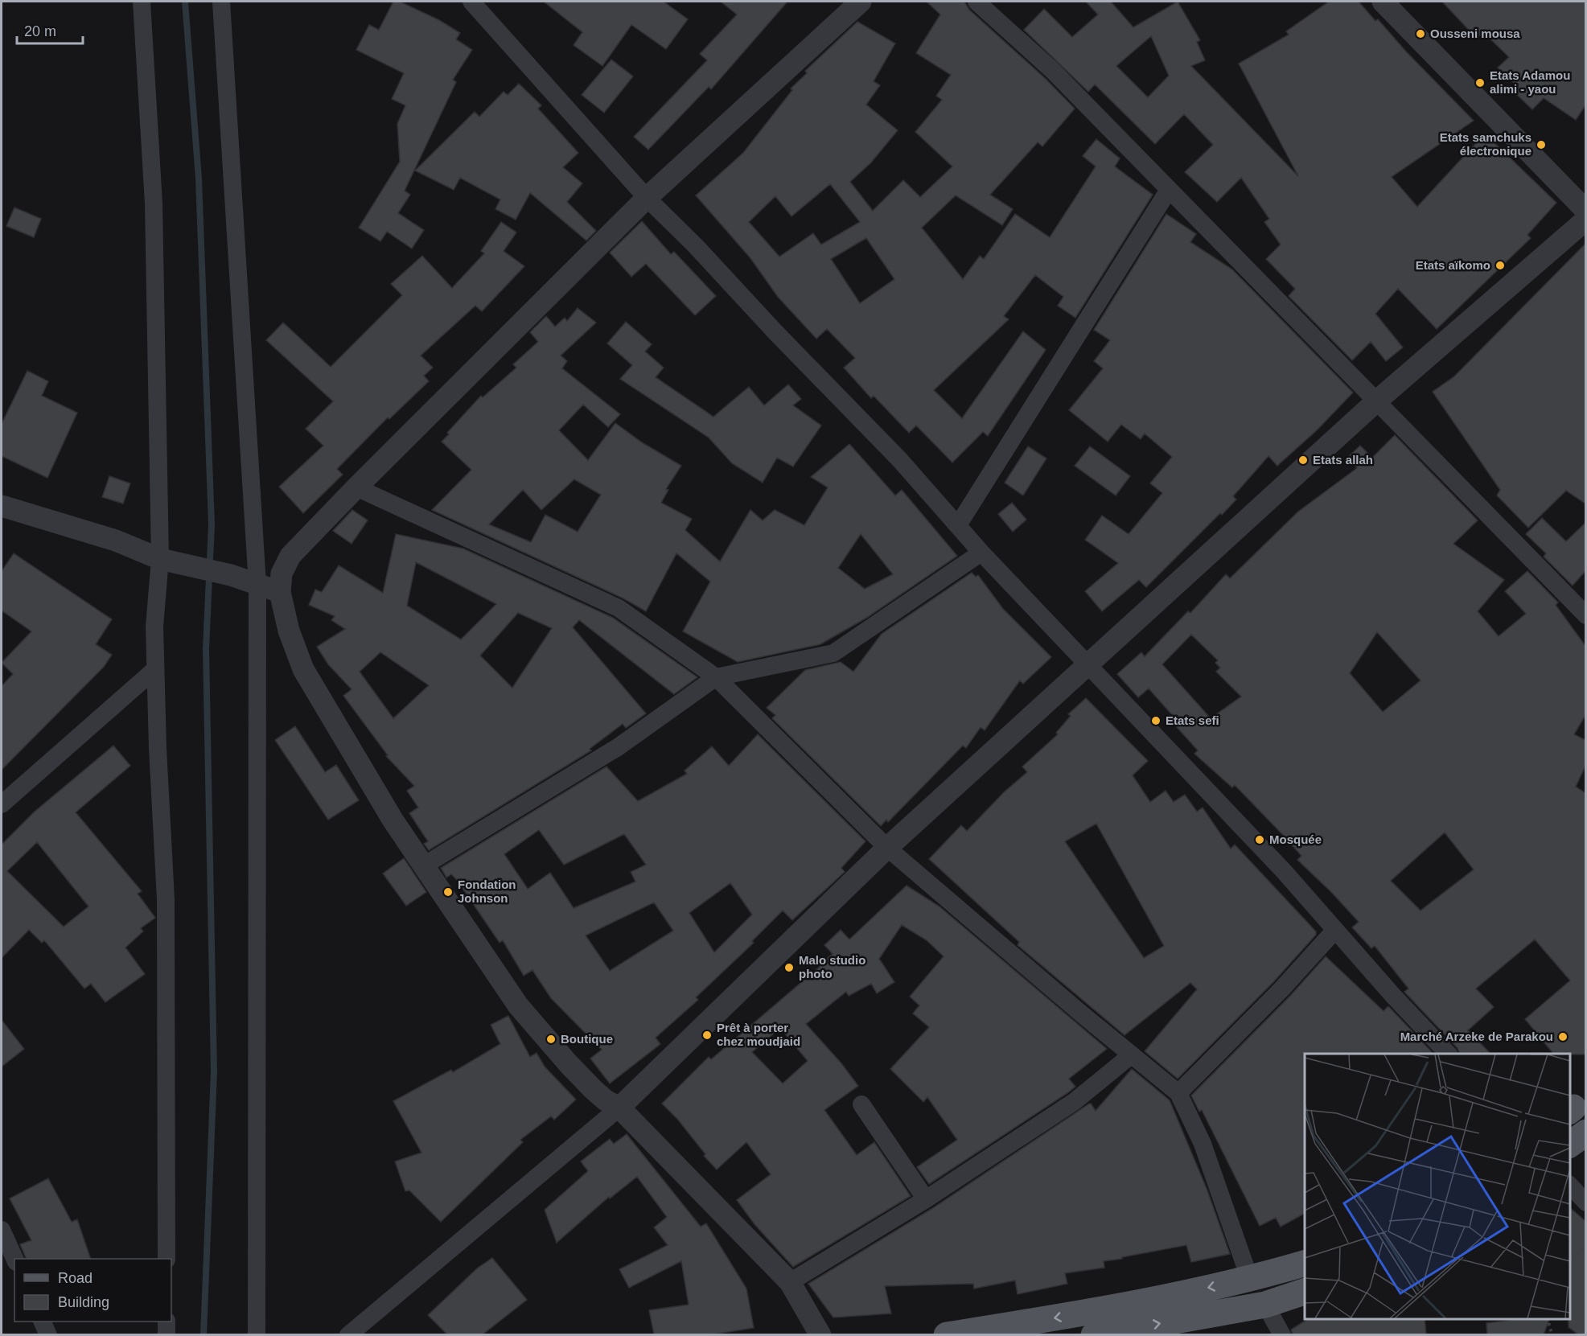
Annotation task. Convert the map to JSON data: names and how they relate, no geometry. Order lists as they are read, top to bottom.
{
  "places": [
    "Ousseni mousa",
    "Etats Adamou alimi - yaou",
    "Etats samchuks électronique",
    "Etats aïkomo",
    "Etats allah",
    "Etats sefi",
    "Mosquée",
    "Fondation Johnson",
    "Malo studio photo",
    "Prêt à porter chez moudjaid",
    "Marché Arzeke de Parakou",
    "Boutique"
  ],
  "legend": ["Road", "Building"],
  "scale_bar": "20 m"
}
